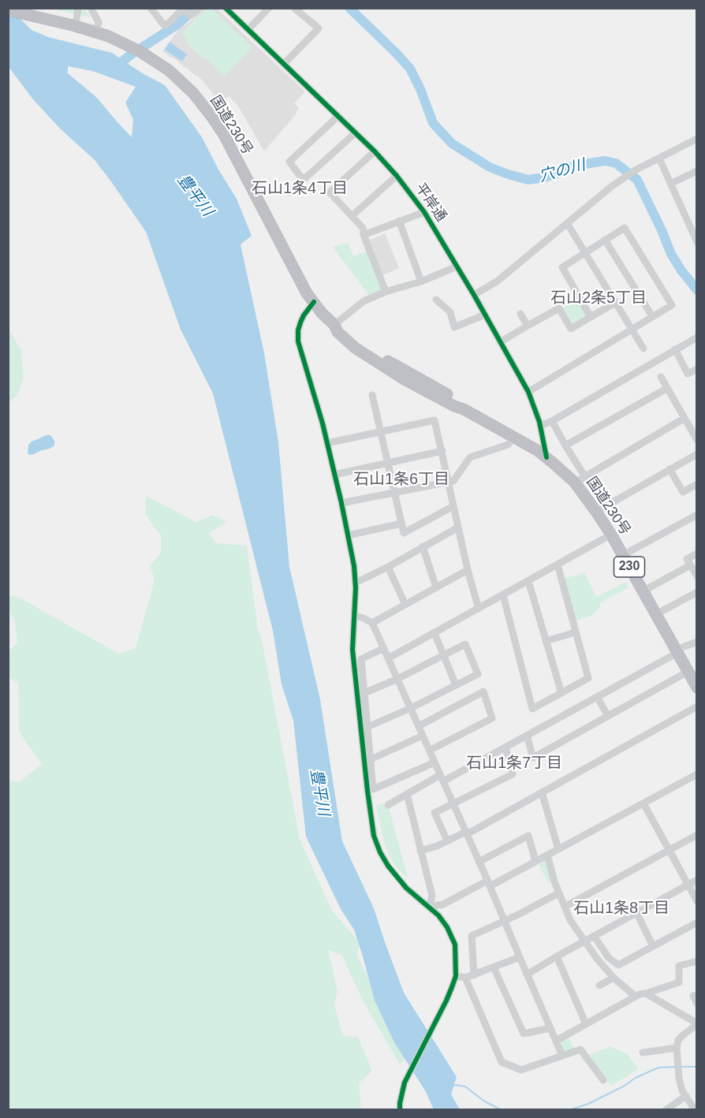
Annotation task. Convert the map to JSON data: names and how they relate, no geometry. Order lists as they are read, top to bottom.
{
  "streets": {
    "highway": ["国道230号", "230"],
    "street": ["平岸通"]
  },
  "crossings": [
    ["国道230号", "平岸通"]
  ],
  "districts": [
    "石山1条4丁目",
    "石山2条5丁目",
    "石山1条6丁目",
    "石山1条7丁目",
    "石山1条8丁目"
  ],
  "water": ["穴の川", "豊平川"]
}
